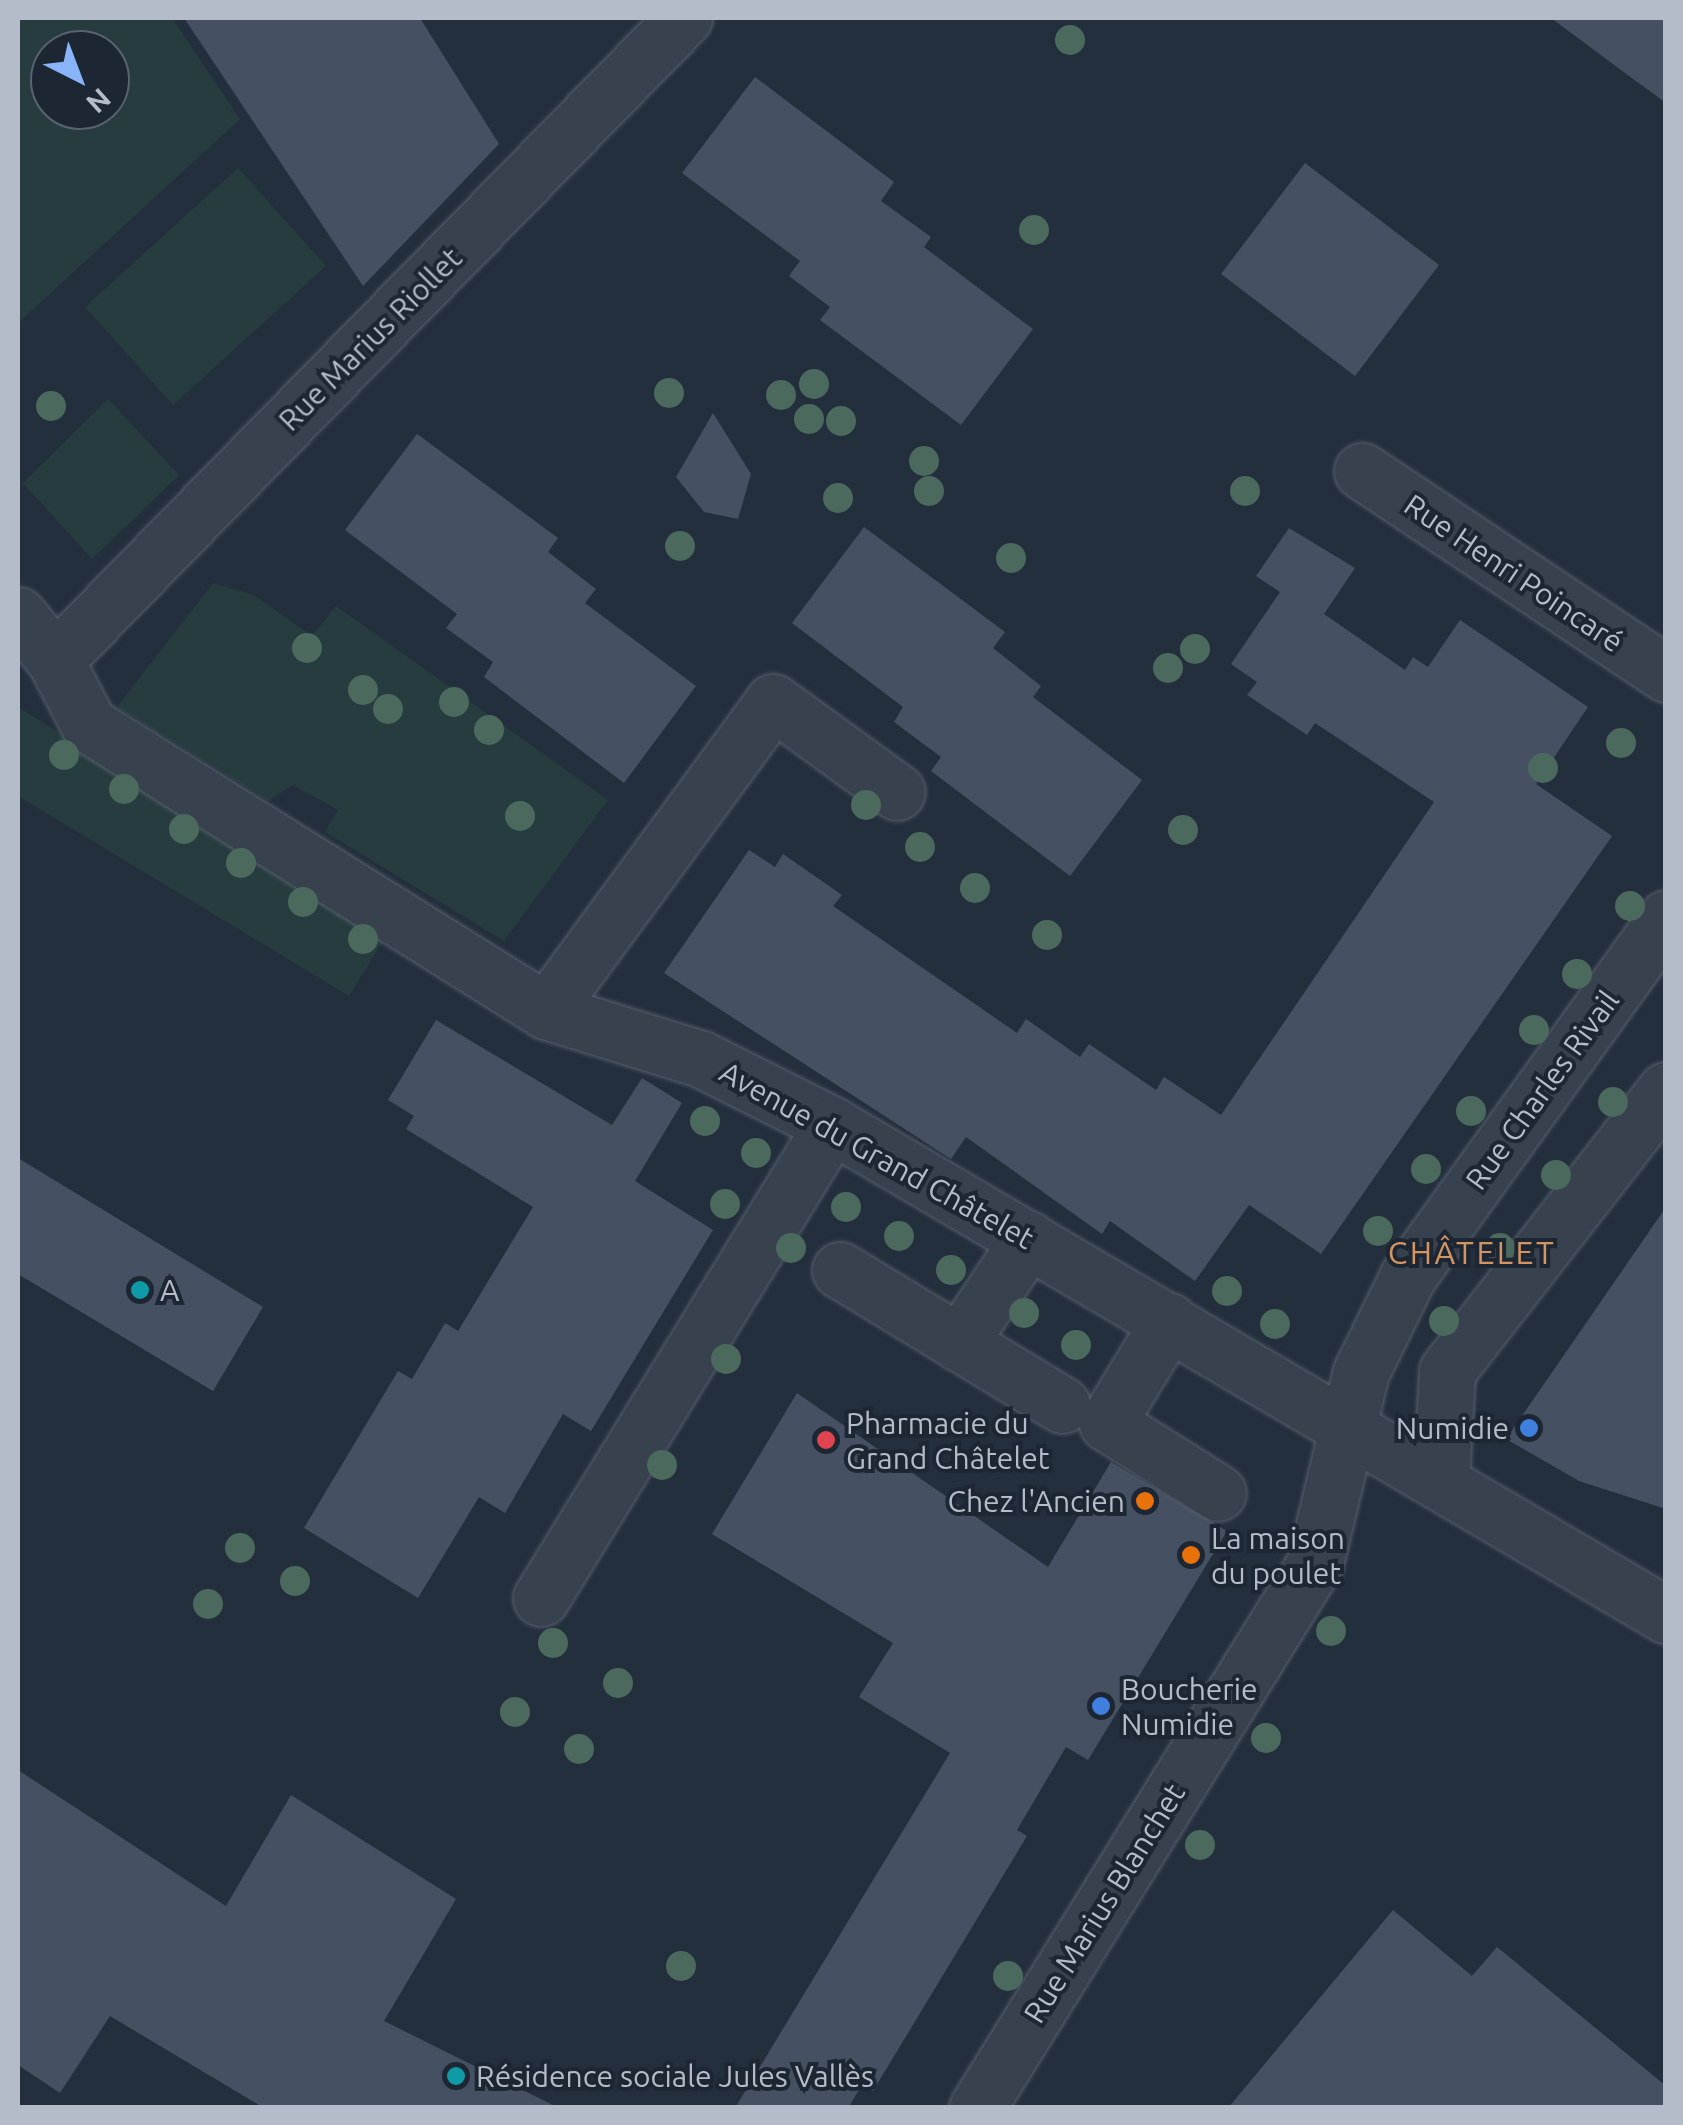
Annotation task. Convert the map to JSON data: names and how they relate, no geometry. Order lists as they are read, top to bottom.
{
  "streets": {
    "street": [
      "Rue Marius Riollet",
      "Rue Henri Poincaré",
      "Rue Charles Rivail",
      "Avenue du Grand Châtelet",
      "Rue Marius Blanchet"
    ]
  },
  "crossings": [
    ["Rue Marius Riollet", "Avenue du Grand Châtelet"],
    ["Rue Charles Rivail", "Avenue du Grand Châtelet"],
    ["Rue Charles Rivail", "Rue Marius Blanchet"],
    ["Avenue du Grand Châtelet", "Rue Marius Blanchet"]
  ],
  "districts": ["CHÂTELET"],
  "places": [
    "A",
    "Numidie",
    "Pharmacie du Grand Châtelet",
    "Chez l'Ancien",
    "La maison du poulet",
    "Boucherie Numidie",
    "Résidence sociale Jules Vallès"
  ],
  "north": "bottom right"
}
